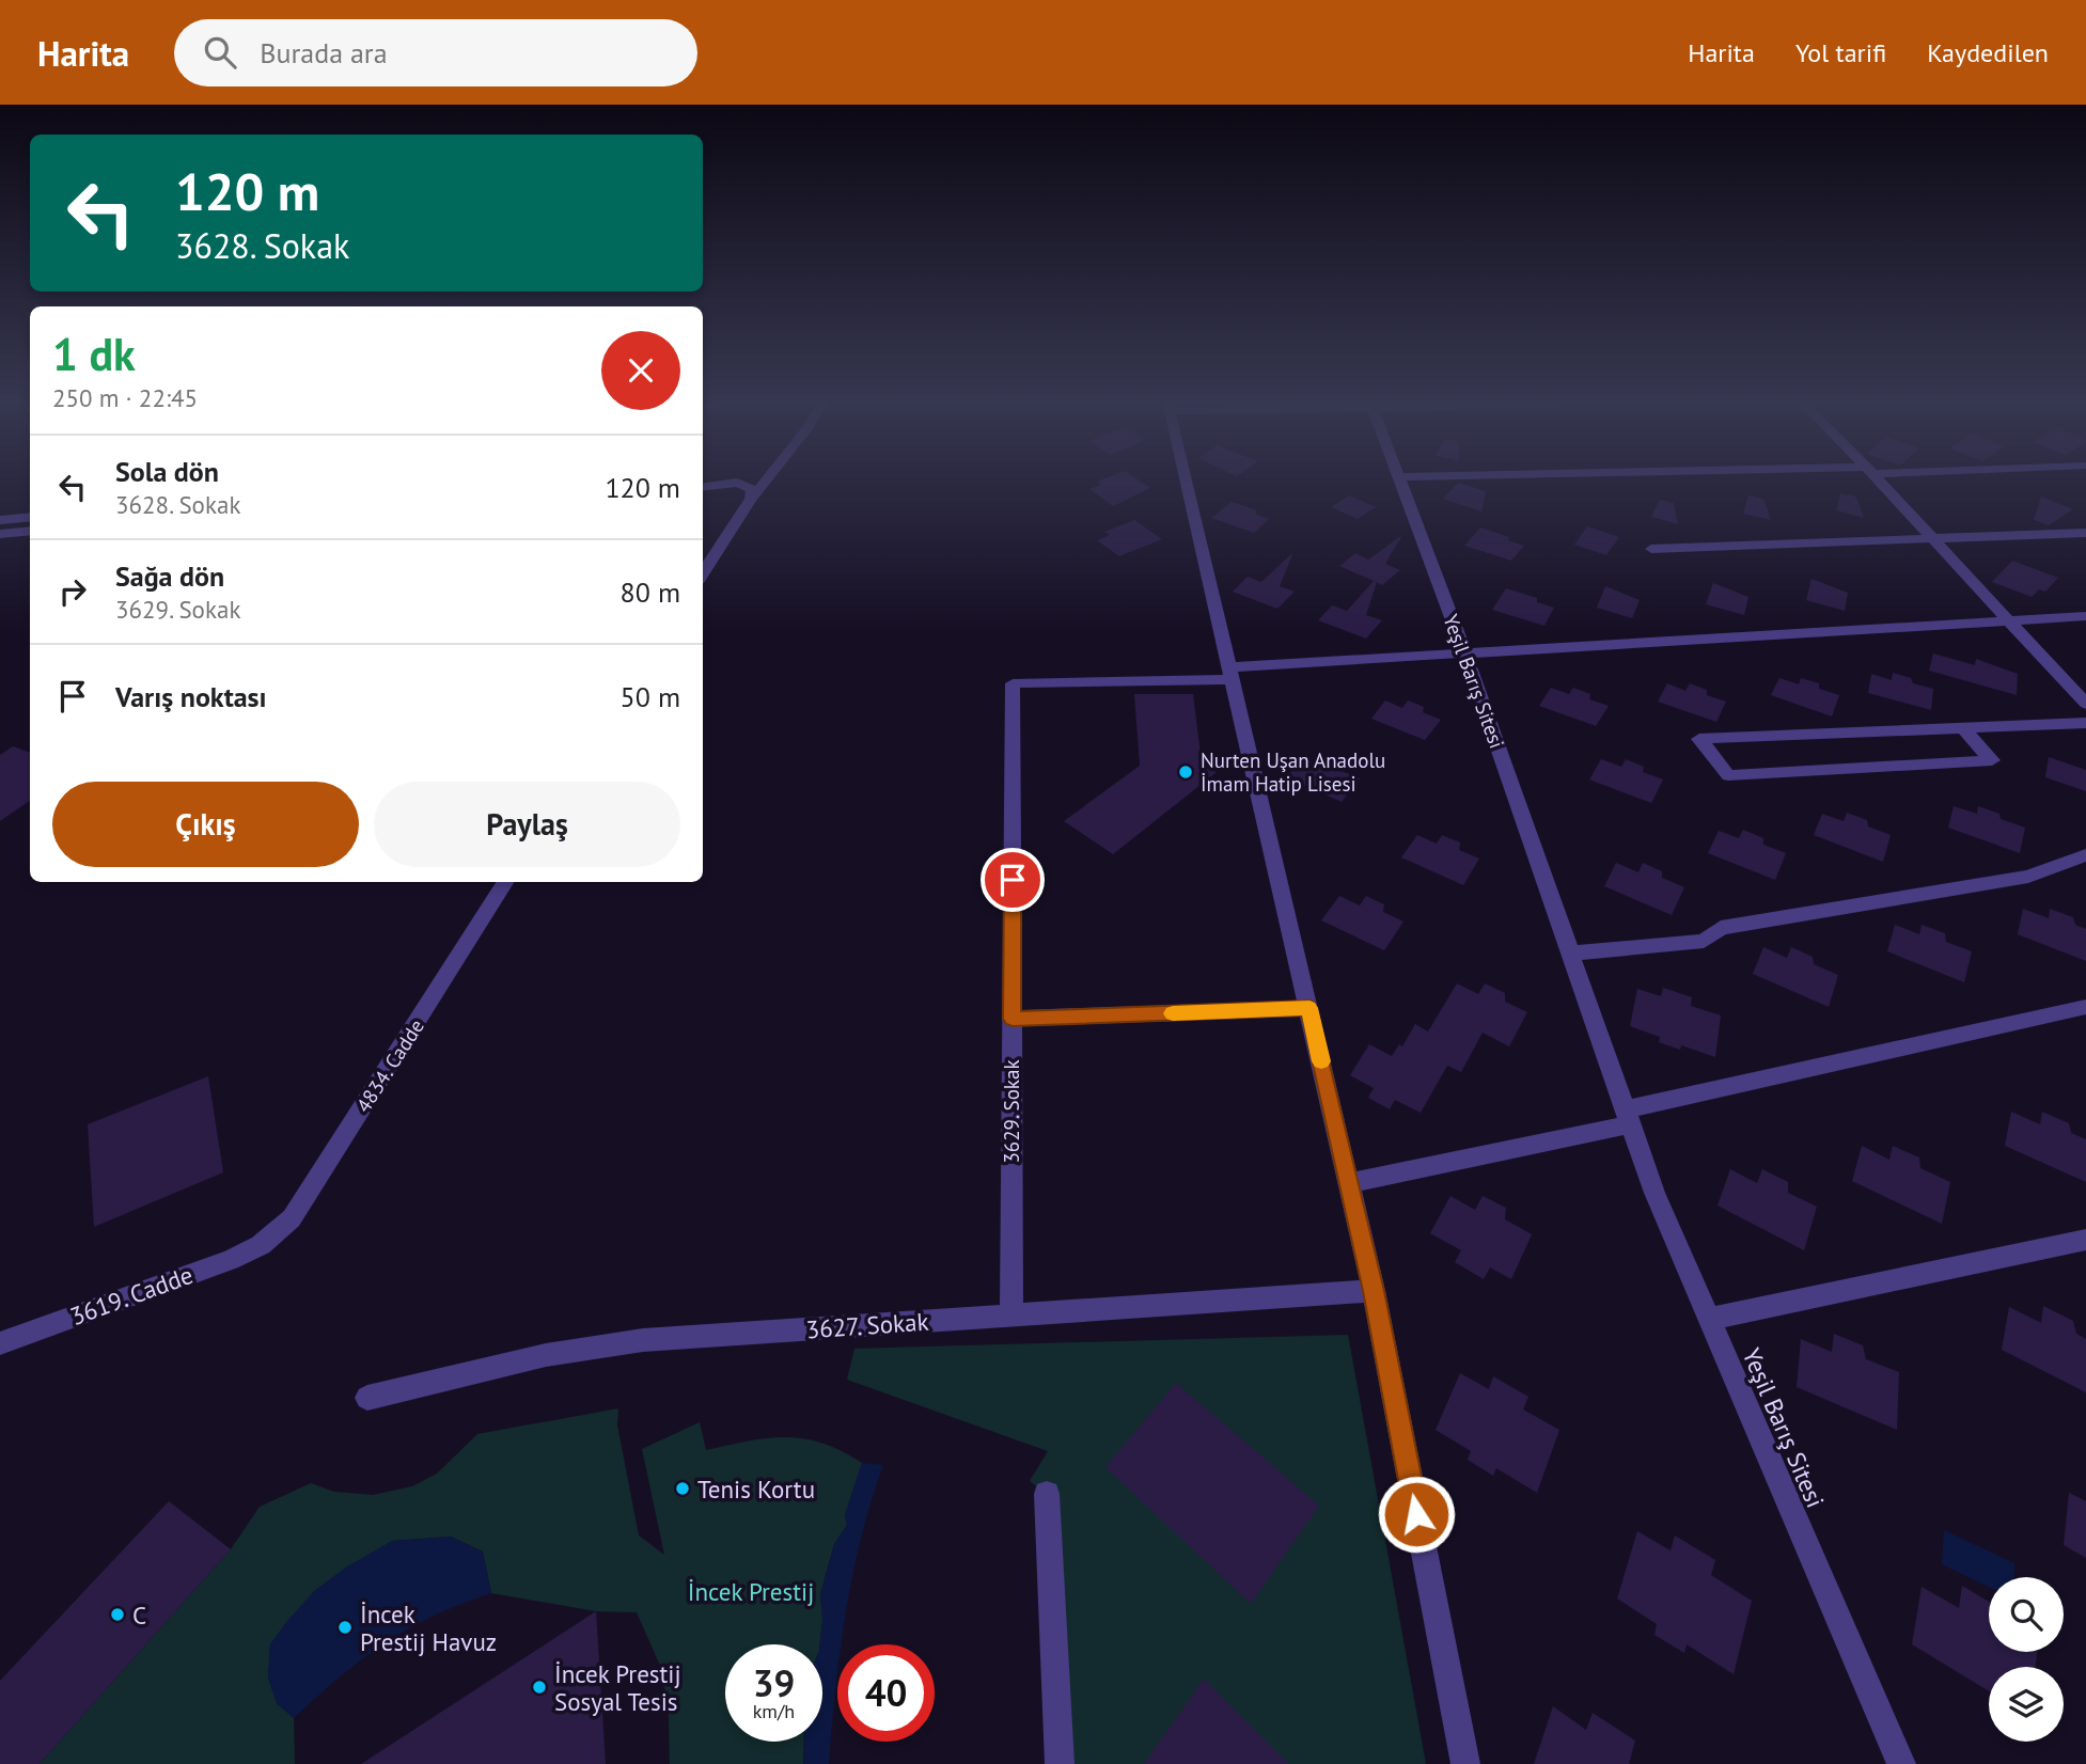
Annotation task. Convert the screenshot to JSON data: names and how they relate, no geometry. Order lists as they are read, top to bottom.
{
  "streets": {
    "street": [
      "Yeşil Barış Sitesi",
      "4834. Cadde",
      "3629. Sokak",
      "3619. Cadde",
      "3627. Sokak"
    ]
  },
  "crossings": [
    ["4834. Cadde", "3619. Cadde"],
    ["3629. Sokak", "3627. Sokak"]
  ],
  "parks": ["İncek Prestij"],
  "places": [
    "Nurten Uşan Anadolu İmam Hatip Lisesi",
    "Tenis Kortu",
    "C",
    "İncek Prestij Havuz",
    "İncek Prestij Sosyal Tesis"
  ],
  "page": {
    "header": "Harita",
    "search": "Burada ara",
    "nav": ["Harita", "Yol tarifi", "Kaydedilen"],
    "turn": ["120 m", "3628. Sokak"],
    "heading": ["1 dk", "250 m · 22:45"],
    "list": [
      {
        "name": "Sola dön",
        "note": "3628. Sokak",
        "value": "120 m"
      },
      {
        "name": "Sağa dön",
        "note": "3629. Sokak",
        "value": "80 m"
      },
      {
        "name": "Varış noktası",
        "value": "50 m"
      }
    ],
    "buttons": ["Çıkış", "Paylaş"],
    "speed": "39 km/h",
    "limit": "40"
  }
}
